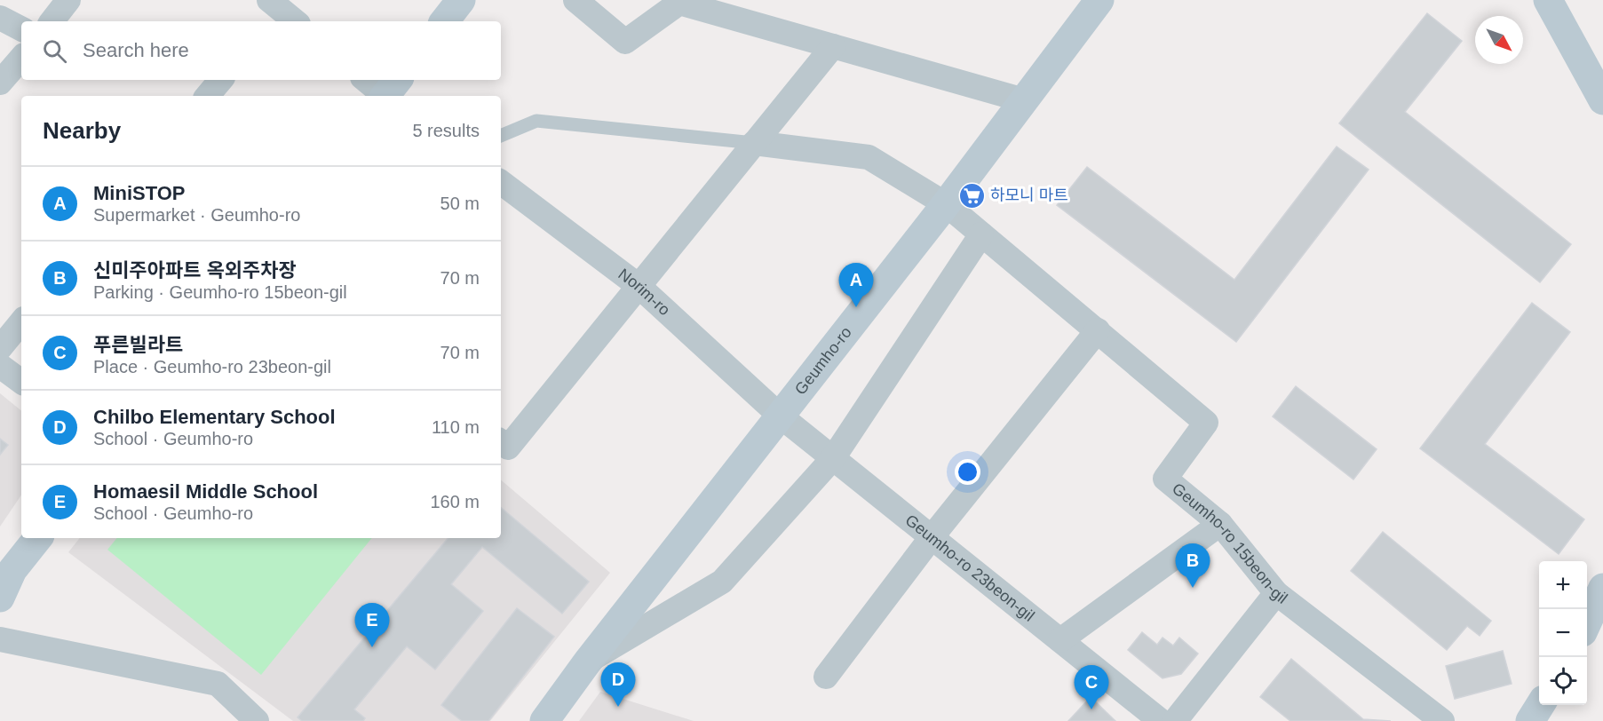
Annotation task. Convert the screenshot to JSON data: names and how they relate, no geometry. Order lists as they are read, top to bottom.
{
  "streets": {
    "street": [
      "Norim-ro",
      "Geumho-ro",
      "Geumho-ro 15beon-gil",
      "Geumho-ro 23beon-gil"
    ]
  },
  "crossings": [
    ["Norim-ro", "Geumho-ro"],
    ["Norim-ro", "Geumho-ro 23beon-gil"],
    ["Geumho-ro", "Geumho-ro 15beon-gil"],
    ["Geumho-ro", "Geumho-ro 23beon-gil"]
  ],
  "places": {
    "supermarket": ["하모니 마트"]
  },
  "north": "bottom right",
  "page": {
    "search": "Search here",
    "heading": ["Nearby", "5 results"],
    "list": [
      {
        "mark": "A",
        "name": "MiniSTOP",
        "note": "Supermarket · Geumho-ro",
        "value": "50 m"
      },
      {
        "mark": "B",
        "name": "신미주아파트 옥외주차장",
        "note": "Parking · Geumho-ro 15beon-gil",
        "value": "70 m"
      },
      {
        "mark": "C",
        "name": "푸른빌라트",
        "note": "Place · Geumho-ro 23beon-gil",
        "value": "70 m"
      },
      {
        "mark": "D",
        "name": "Chilbo Elementary School",
        "note": "School · Geumho-ro",
        "value": "110 m"
      },
      {
        "mark": "E",
        "name": "Homaesil Middle School",
        "note": "School · Geumho-ro",
        "value": "160 m"
      }
    ],
    "pins": [
      "A",
      "B",
      "E",
      "D",
      "C"
    ],
    "map_buttons": ["+", "−"]
  }
}
